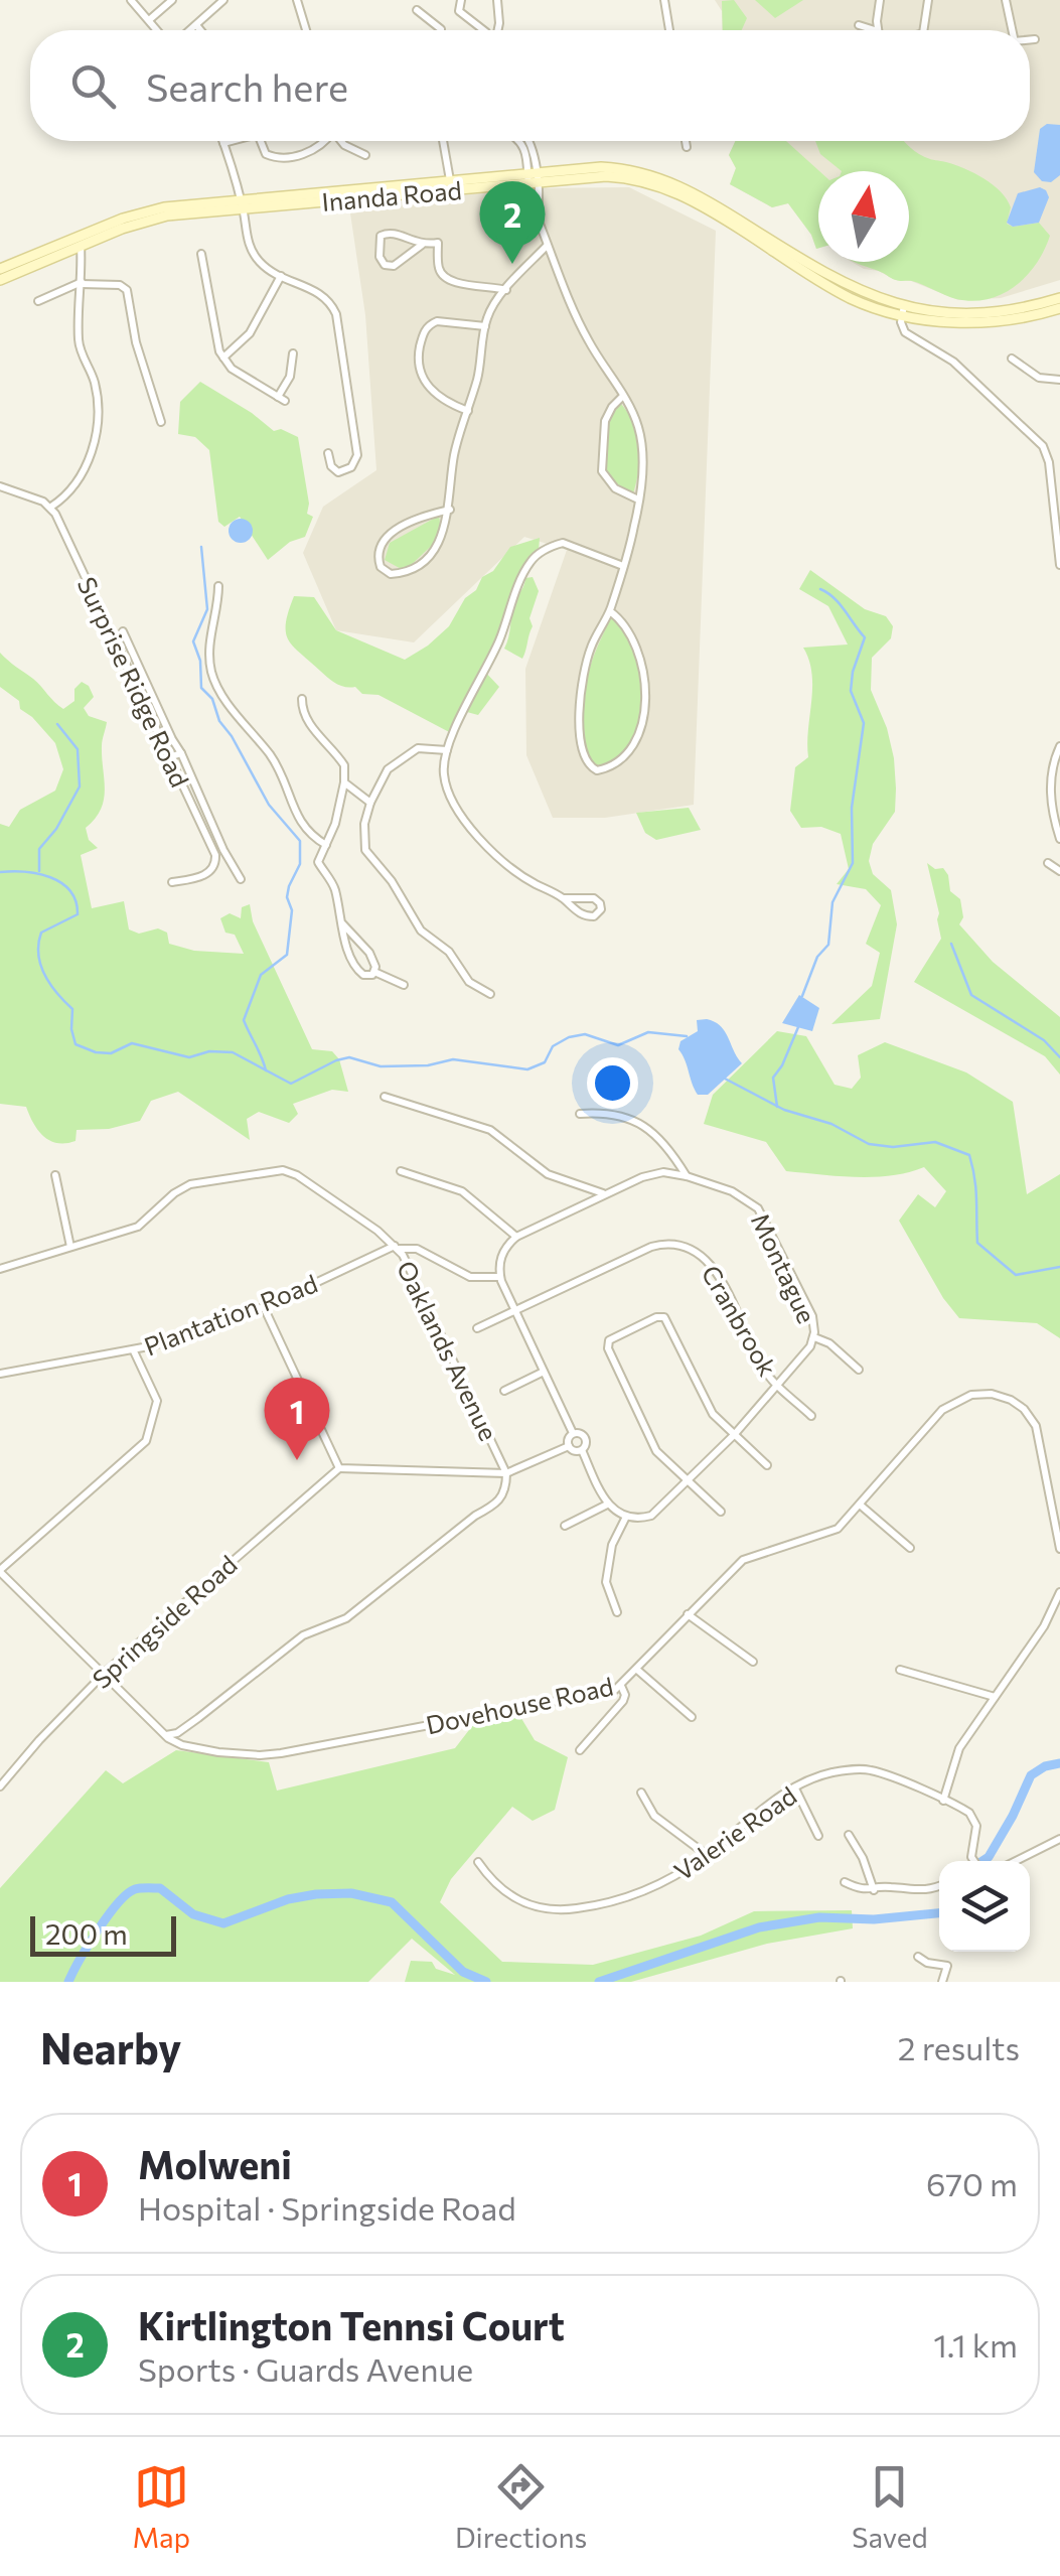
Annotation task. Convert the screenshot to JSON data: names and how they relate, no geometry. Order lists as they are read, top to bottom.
{
  "streets": {
    "main road": ["Inanda Road"],
    "street": [
      "Surprise Ridge Road",
      "Montague",
      "Plantation Road",
      "Cranbrook",
      "Oaklands Avenue",
      "Springside Road",
      "Dovehouse Road",
      "Valerie Road"
    ]
  },
  "crossings": [
    ["Montague", "Cranbrook"],
    ["Plantation Road", "Oaklands Avenue"]
  ],
  "scale_bar": "200 m",
  "north": "top",
  "page": {
    "search": "Search here",
    "pins": ["2", "1"],
    "scale": "200 m",
    "heading": ["Nearby", "2 results"],
    "list": [
      {
        "mark": "1",
        "name": "Molweni",
        "note": "Hospital · Springside Road",
        "value": "670 m"
      },
      {
        "mark": "2",
        "name": "Kirtlington Tennsi Court",
        "note": "Sports · Guards Avenue",
        "value": "1.1 km"
      }
    ],
    "nav": ["Map", "Directions", "Saved"]
  }
}
